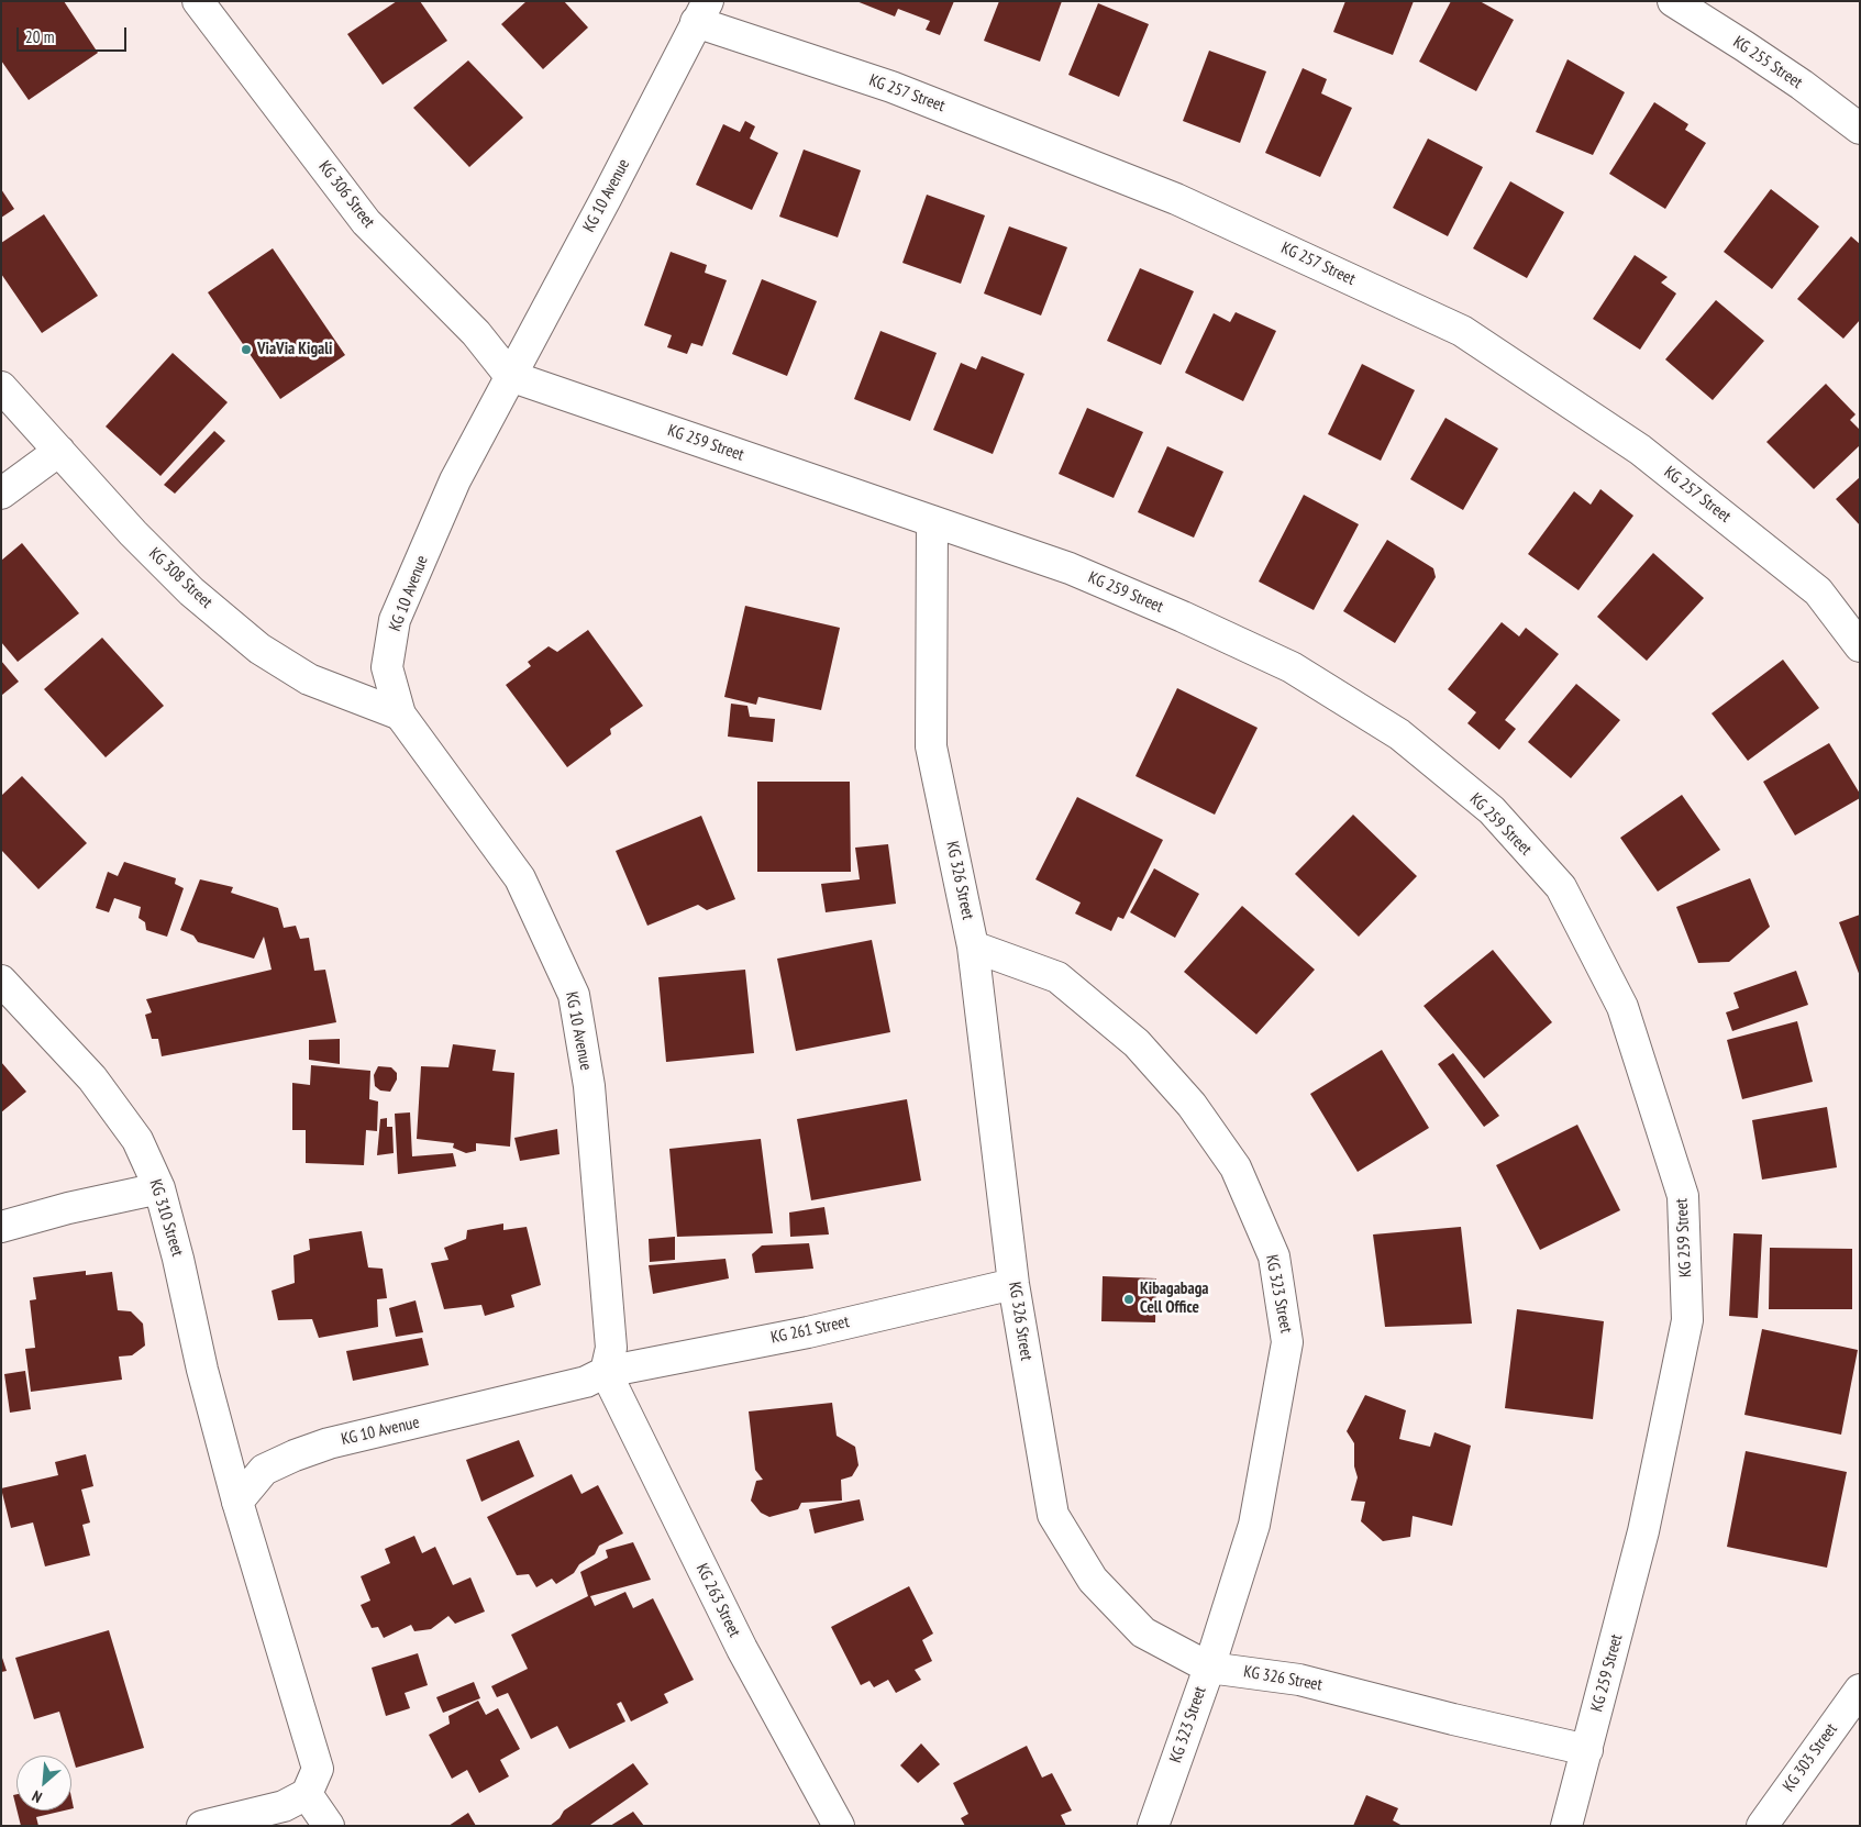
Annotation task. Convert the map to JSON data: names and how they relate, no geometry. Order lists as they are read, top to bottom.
{
  "streets": {
    "street": [
      "KG 255 Street",
      "KG 257 Street",
      "KG 306 Street",
      "KG 10 Avenue",
      "KG 259 Street",
      "KG 308 Street",
      "KG 326 Street",
      "KG 310 Street",
      "KG 323 Street",
      "KG 261 Street",
      "KG 263 Street",
      "KG 303 Street"
    ]
  },
  "crossings": [
    ["KG 257 Street", "KG 10 Avenue"],
    ["KG 306 Street", "KG 10 Avenue"],
    ["KG 306 Street", "KG 259 Street"],
    ["KG 10 Avenue", "KG 259 Street"],
    ["KG 10 Avenue", "KG 308 Street"],
    ["KG 10 Avenue", "KG 310 Street"],
    ["KG 10 Avenue", "KG 261 Street"],
    ["KG 10 Avenue", "KG 263 Street"],
    ["KG 259 Street", "KG 326 Street"],
    ["KG 326 Street", "KG 323 Street"],
    ["KG 326 Street", "KG 261 Street"],
    ["KG 261 Street", "KG 263 Street"]
  ],
  "places": ["ViaVia Kigali", "Kibagabaga Cell Office"],
  "scale_bar": "20 m",
  "north": "bottom left"
}
